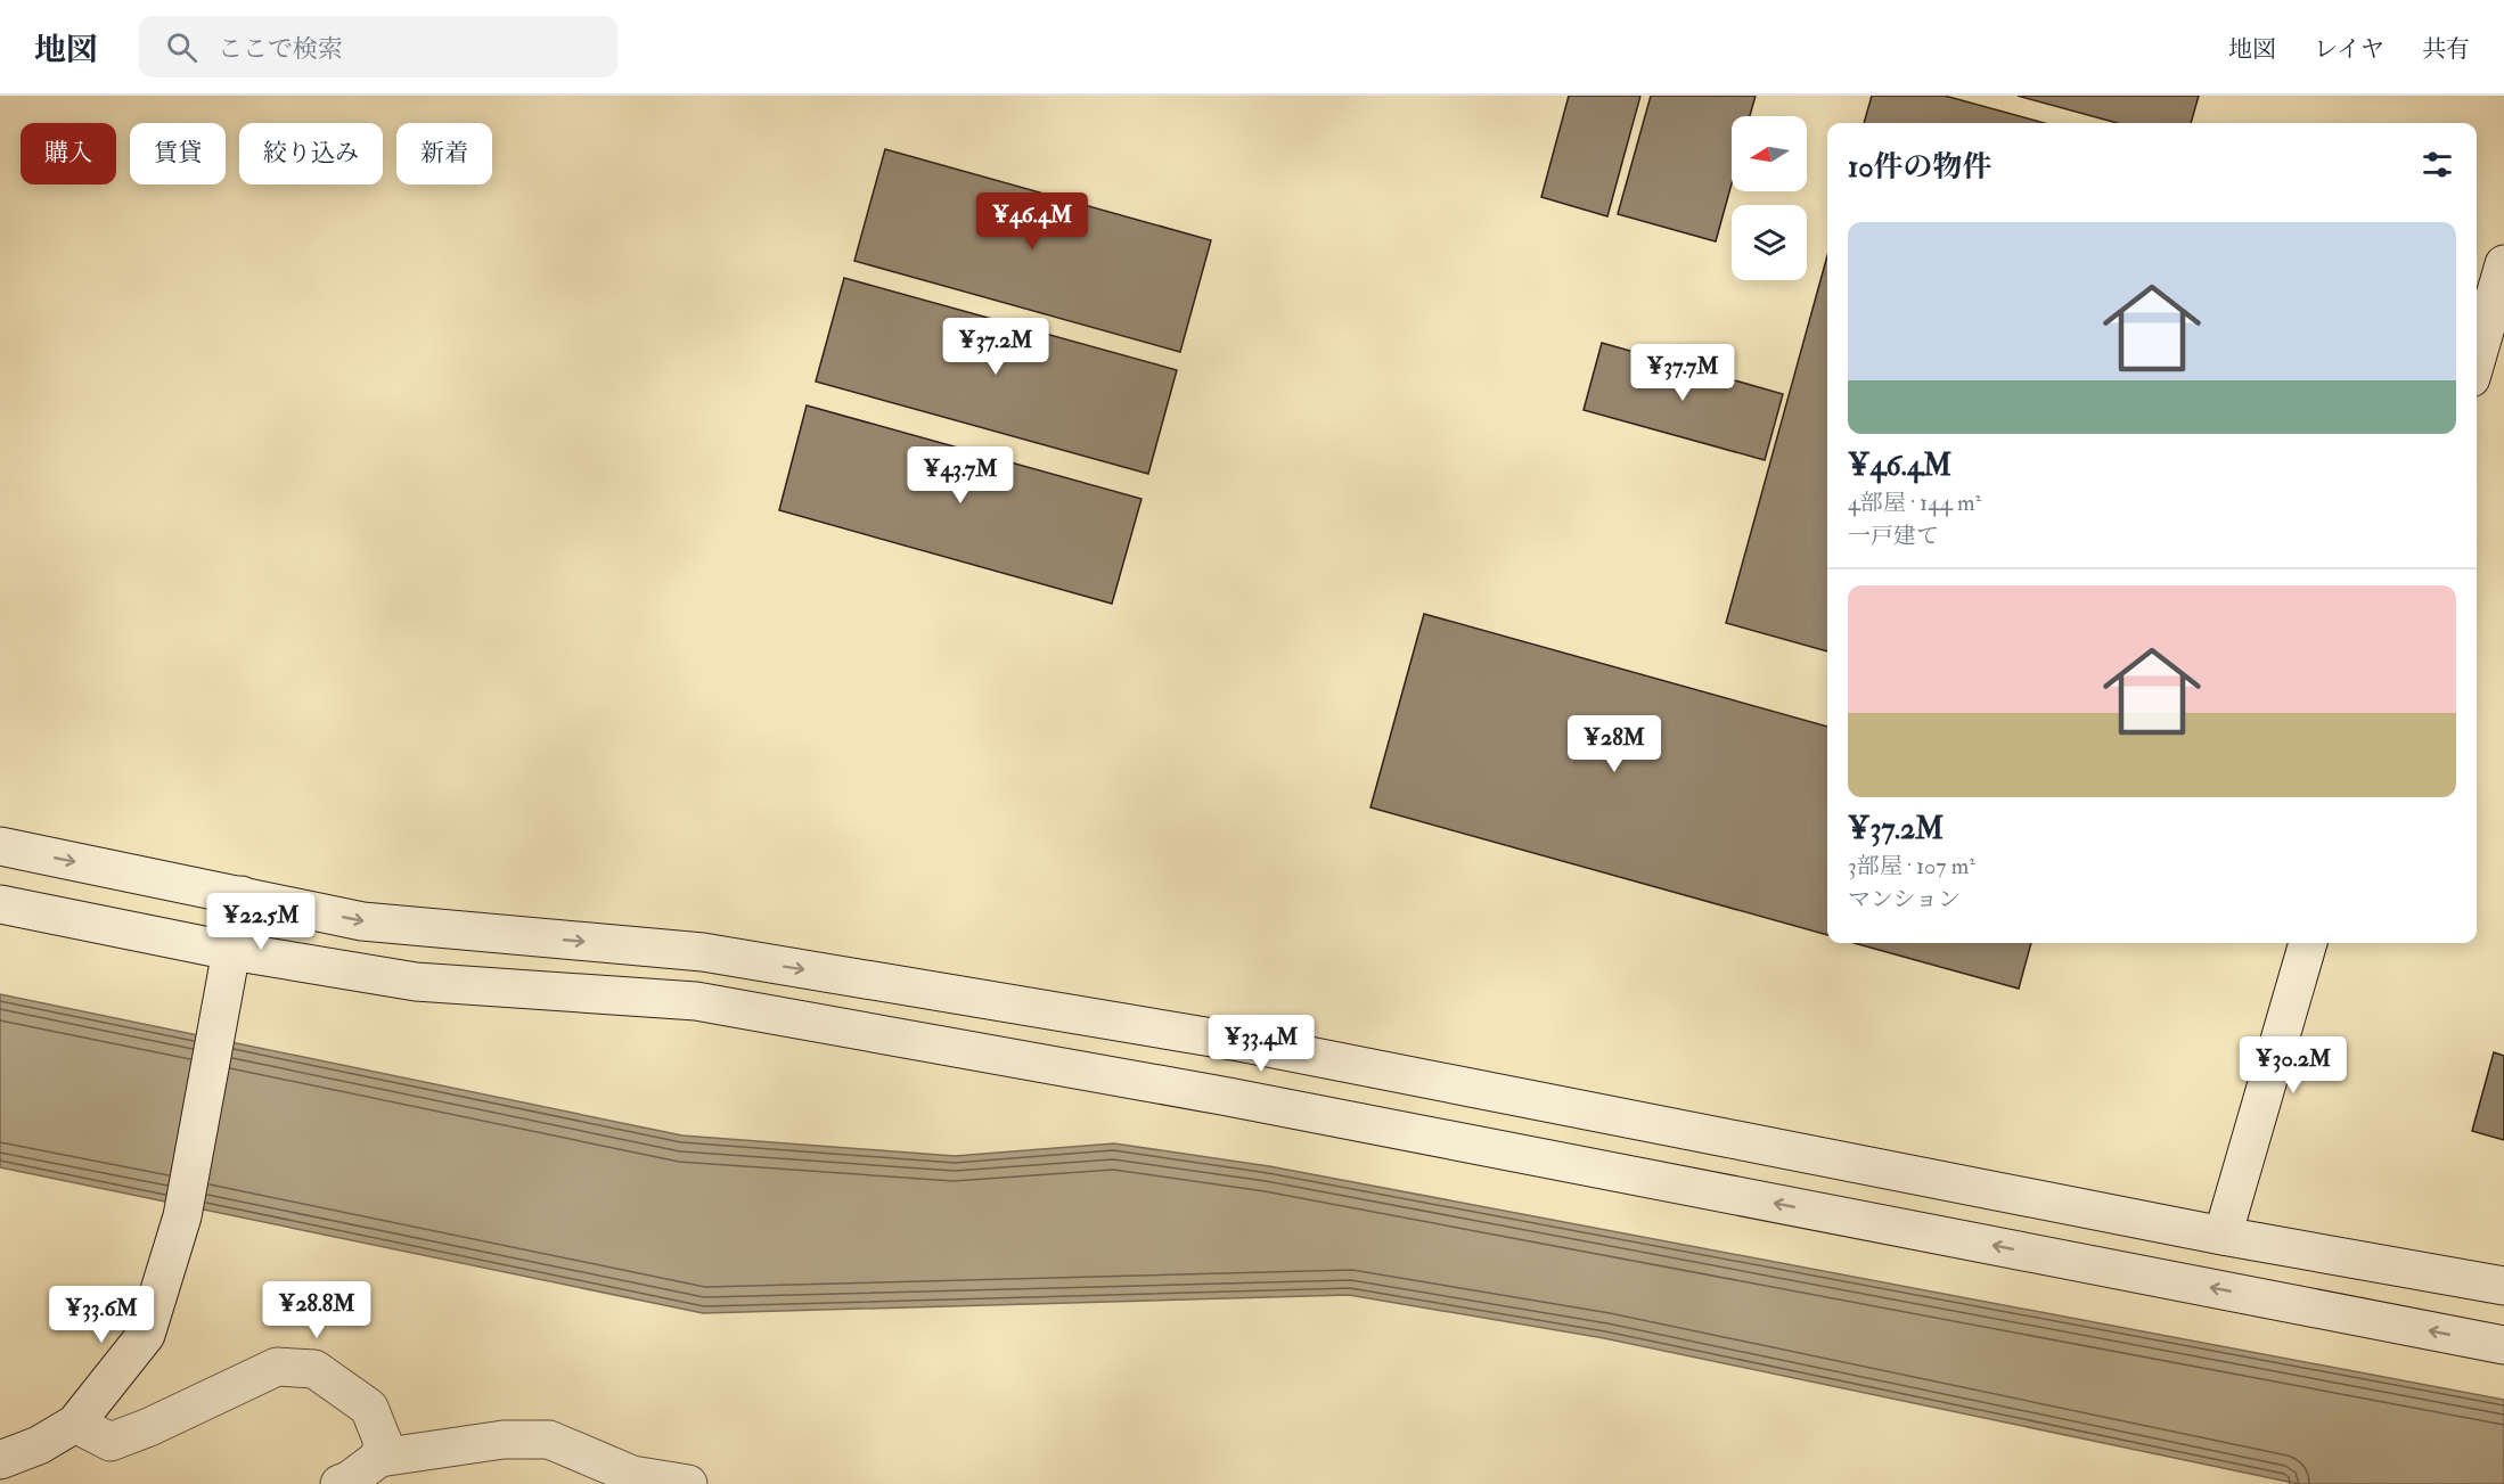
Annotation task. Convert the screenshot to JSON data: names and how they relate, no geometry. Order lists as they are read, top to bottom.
{
  "north": "left",
  "page": {
    "header": "地図",
    "search": "ここで検索",
    "nav": ["地図", "レイヤ", "共有"],
    "chip": [
      "購入",
      "賃貸",
      "絞り込み",
      "新着"
    ],
    "heading": "10件の物件",
    "price": [
      "¥46.4M",
      "¥37.2M",
      "¥37.7M",
      "¥43.7M",
      "¥28M",
      "¥22.5M",
      "¥33.4M",
      "¥30.2M",
      "¥28.8M",
      "¥33.6M"
    ],
    "list": [
      {
        "name": "¥46.4M",
        "note": "4部屋 · 144 m² · 一戸建て"
      },
      {
        "name": "¥37.2M",
        "note": "3部屋 · 107 m² · マンション"
      }
    ]
  }
}
